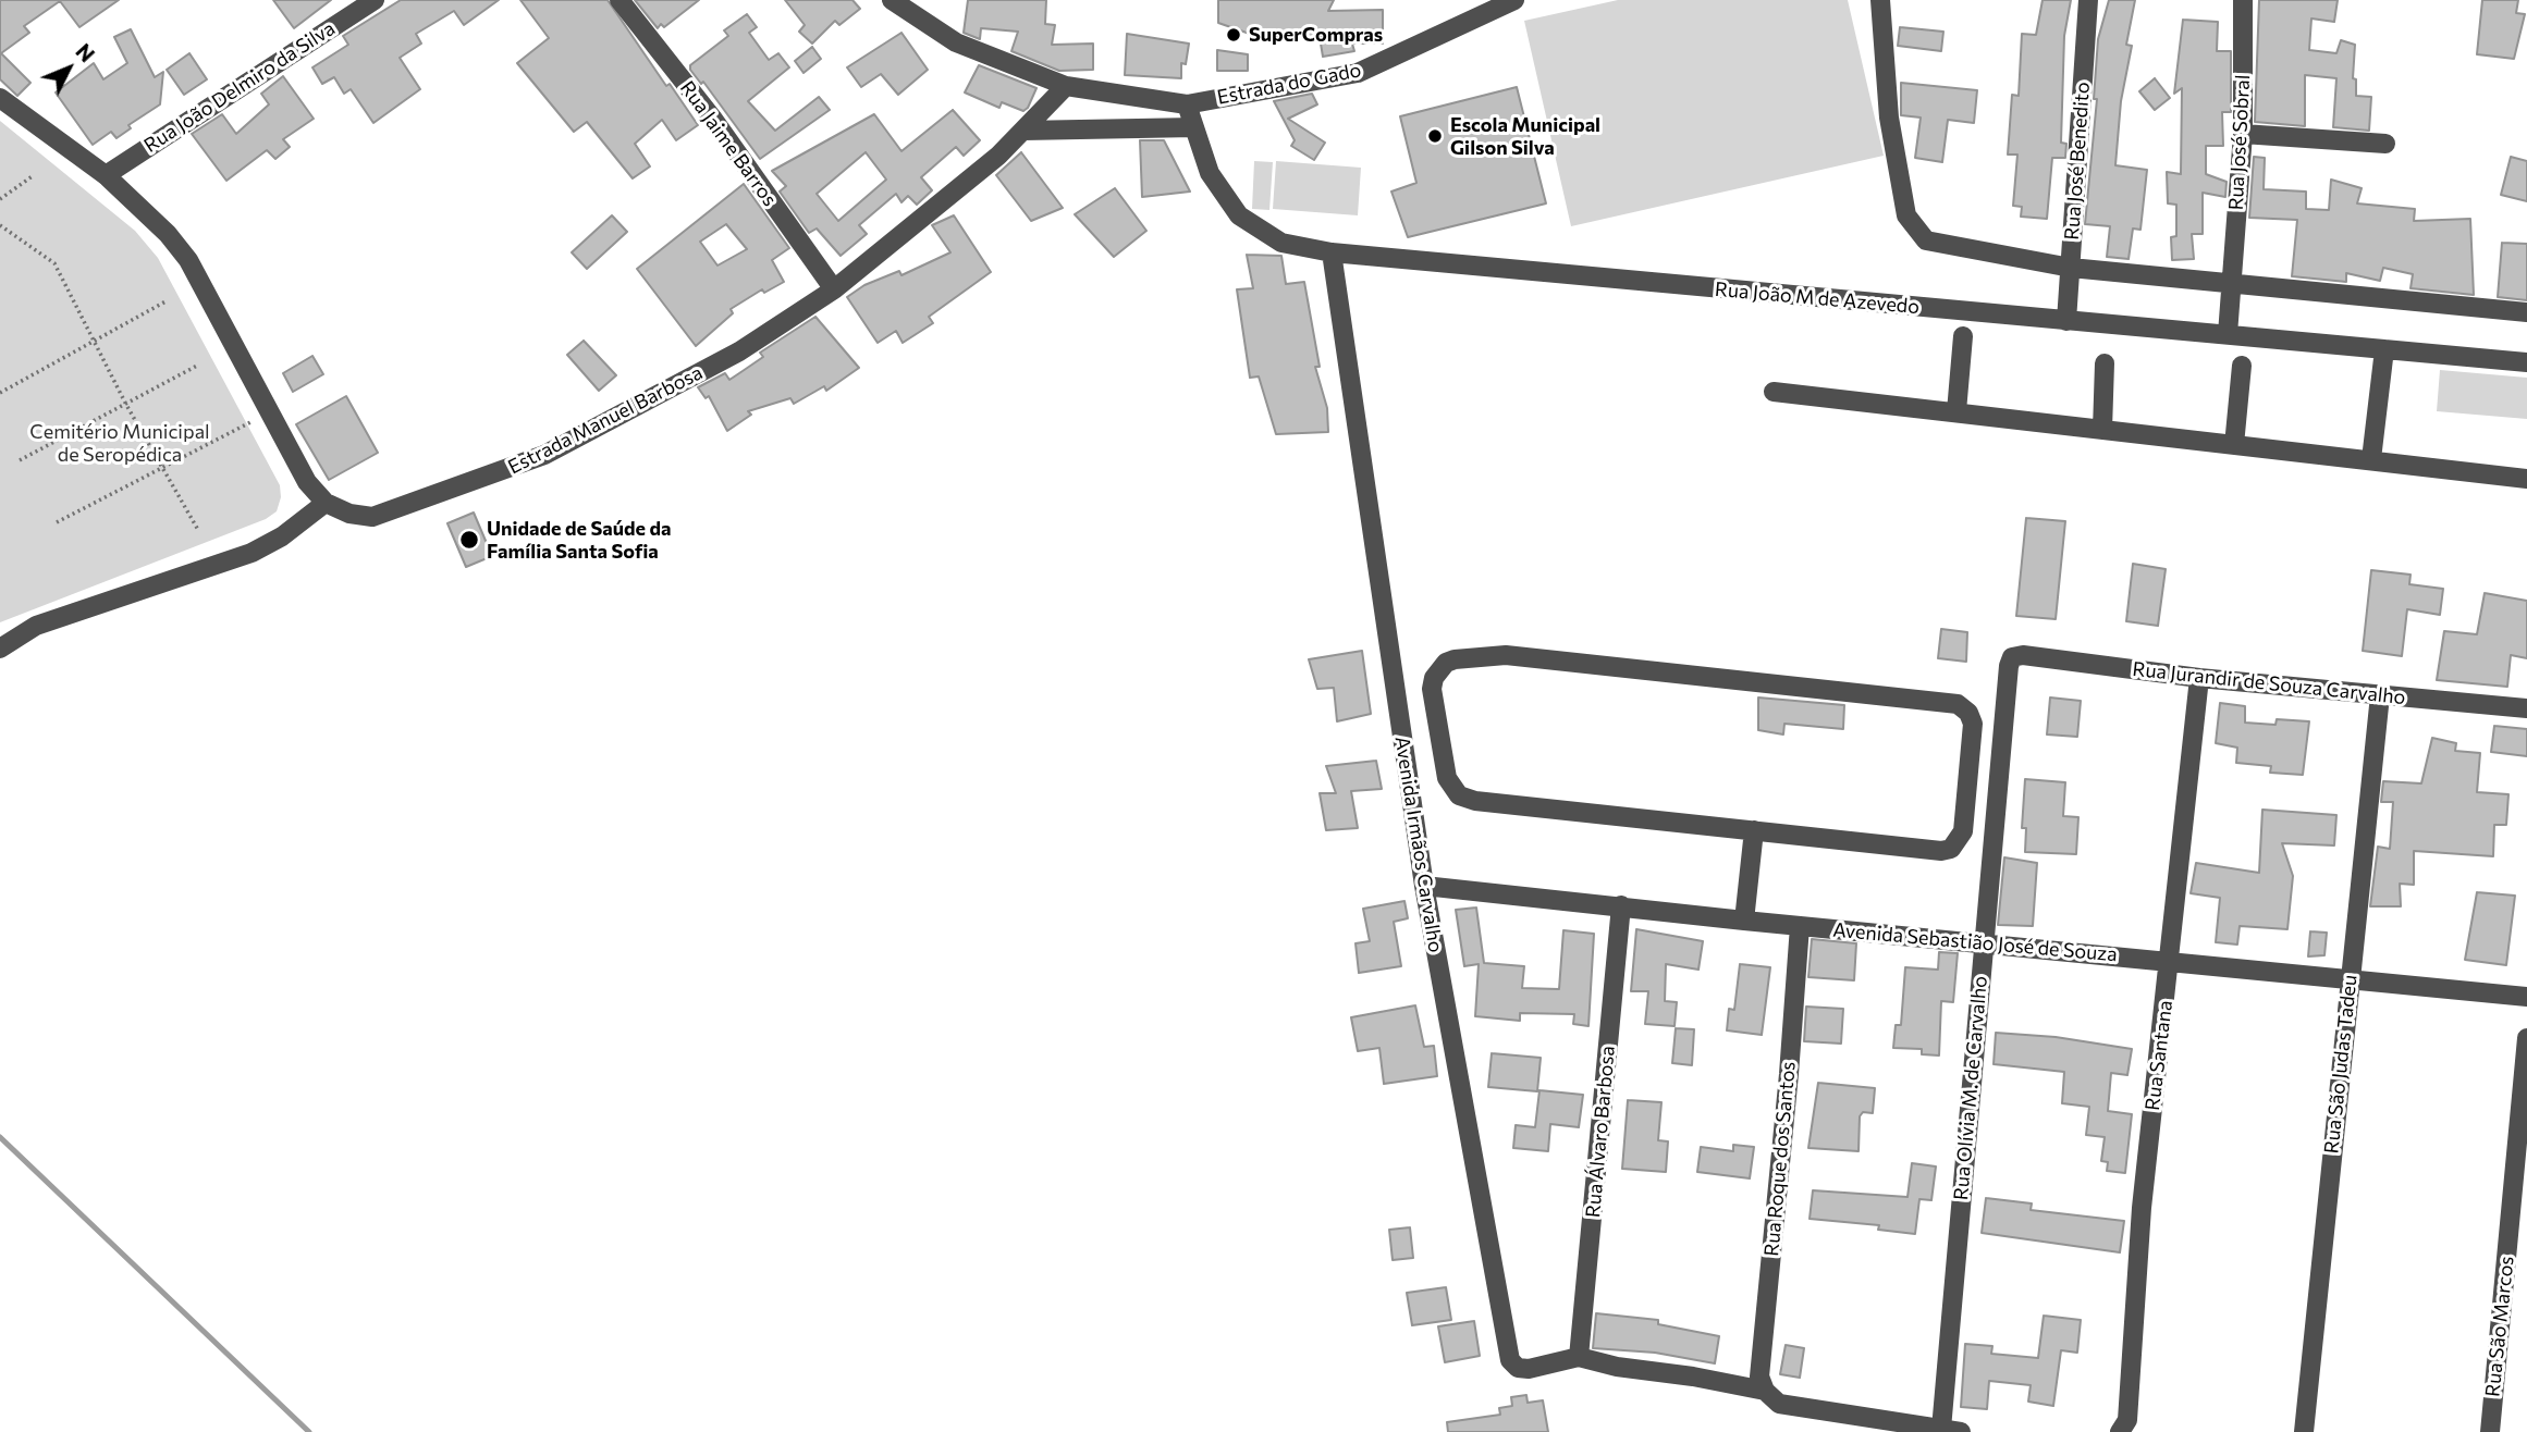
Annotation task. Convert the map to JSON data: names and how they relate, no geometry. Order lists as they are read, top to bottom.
{
  "streets": {
    "street": [
      "Estrada do Gado",
      "Rua João Delmiro da Silva",
      "Rua José Sobral",
      "Rua Jaime Barros",
      "Rua José Benedito",
      "Rua João M de Azevedo",
      "Estrada Manuel Barbosa",
      "Rua Jurandir de Souza Carvalho",
      "Avenida Irmãos Carvalho",
      "Avenida Sebastião José de Souza",
      "Rua Santana",
      "Rua São Judas Tadeu",
      "Rua Olívia M. de Carvalho",
      "Rua Álvaro Barbosa",
      "Rua Roque dos Santos",
      "Rua São Marcos"
    ]
  },
  "crossings": [
    ["Estrada do Gado", "Rua João M de Azevedo"],
    ["Rua José Sobral", "Rua João M de Azevedo"],
    ["Rua Jaime Barros", "Estrada Manuel Barbosa"],
    ["Rua José Benedito", "Rua João M de Azevedo"],
    ["Rua João M de Azevedo", "Avenida Irmãos Carvalho"],
    ["Rua Jurandir de Souza Carvalho", "Rua Santana"],
    ["Rua Jurandir de Souza Carvalho", "Rua São Judas Tadeu"],
    ["Rua Jurandir de Souza Carvalho", "Rua Olívia M. de Carvalho"],
    ["Avenida Irmãos Carvalho", "Avenida Sebastião José de Souza"],
    ["Avenida Irmãos Carvalho", "Rua Álvaro Barbosa"],
    ["Avenida Sebastião José de Souza", "Rua Santana"],
    ["Avenida Sebastião José de Souza", "Rua São Judas Tadeu"],
    ["Avenida Sebastião José de Souza", "Rua Olívia M. de Carvalho"],
    ["Avenida Sebastião José de Souza", "Rua Álvaro Barbosa"],
    ["Avenida Sebastião José de Souza", "Rua Roque dos Santos"]
  ],
  "parks": ["Cemitério Municipal de Seropédica"],
  "places": ["SuperCompras", "Escola Municipal Gilson Silva", "Unidade de Saúde da Família Santa Sofia"],
  "north": "top right"
}
